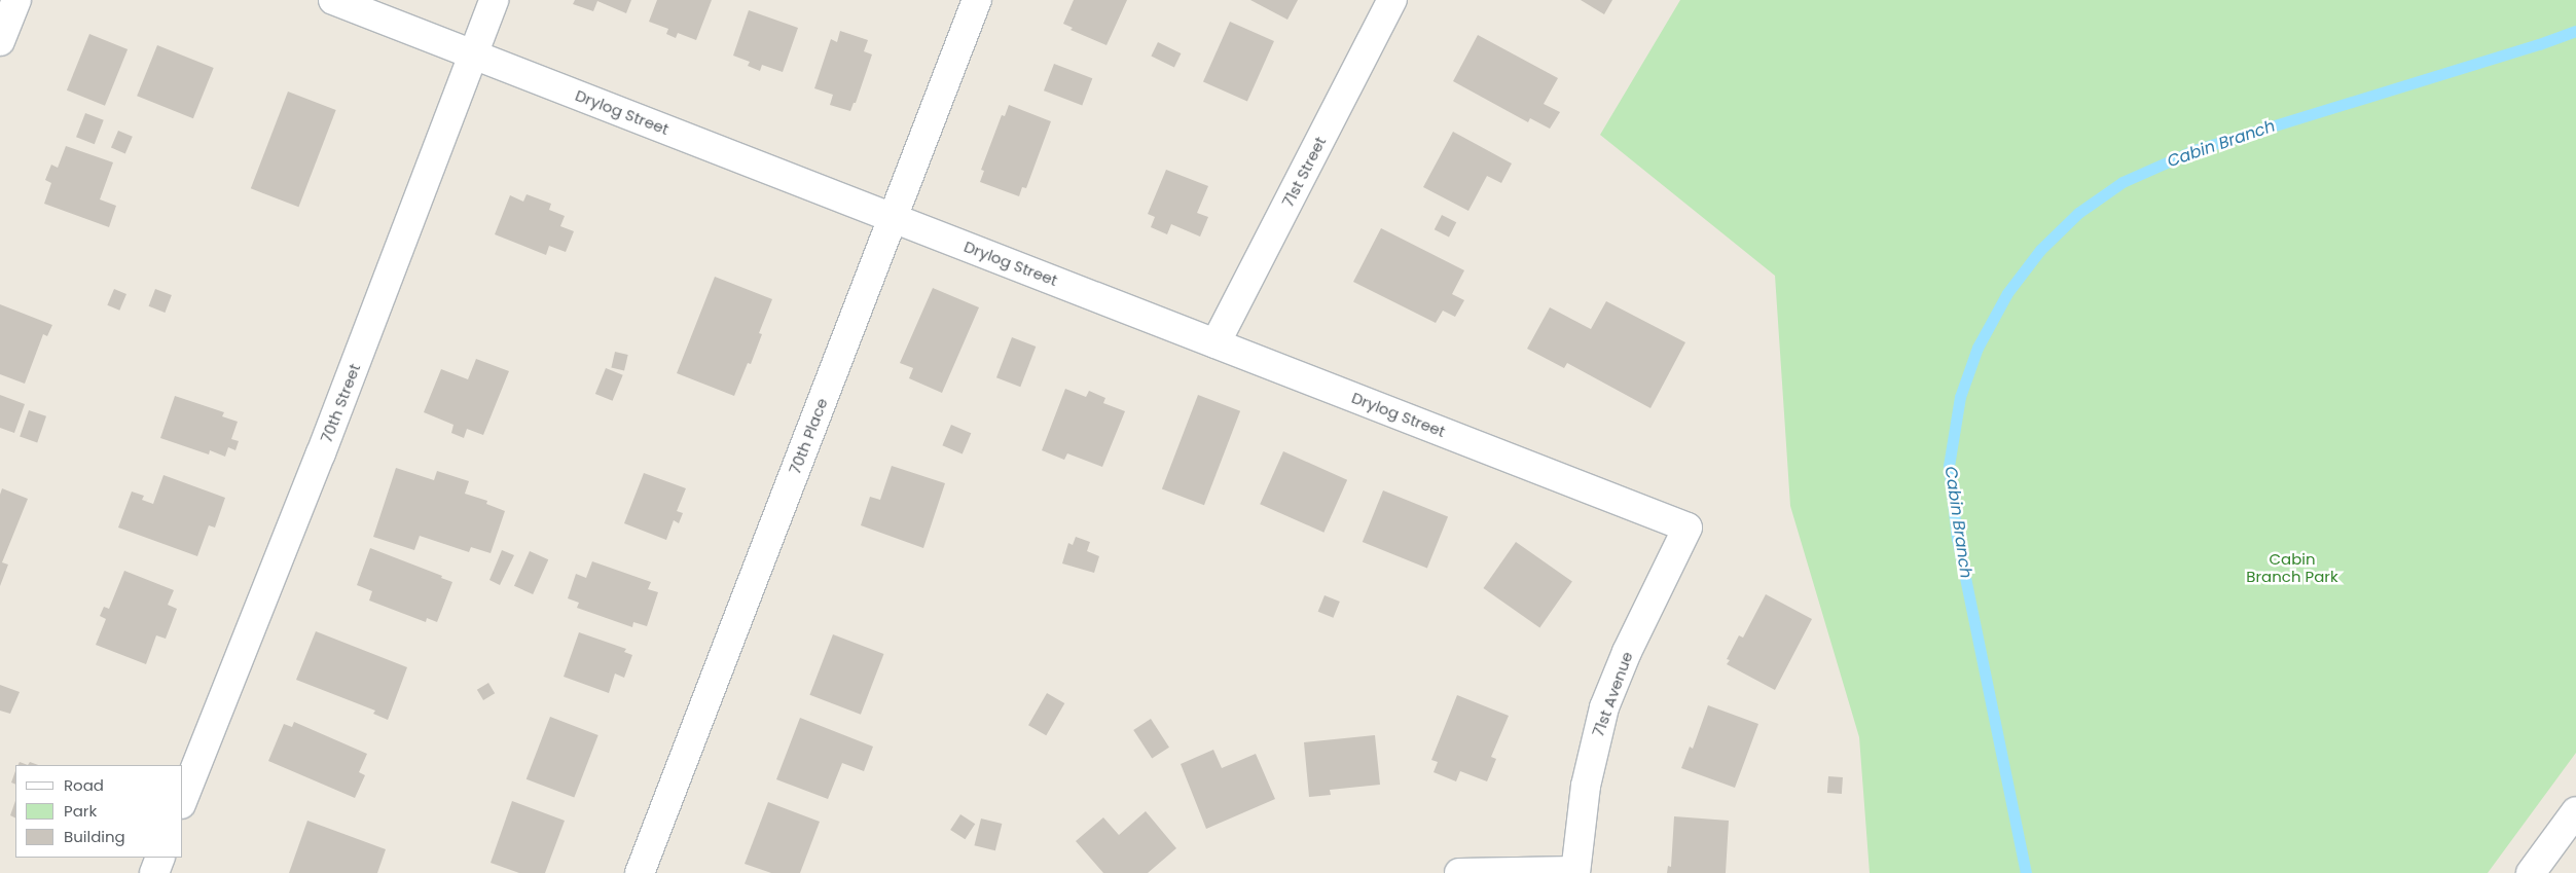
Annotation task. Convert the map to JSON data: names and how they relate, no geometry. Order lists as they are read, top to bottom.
{
  "streets": {
    "street": [
      "Drylog Street",
      "71st Street",
      "70th Street",
      "70th Place",
      "71st Avenue"
    ]
  },
  "crossings": [
    ["Drylog Street", "71st Street"],
    ["Drylog Street", "70th Street"],
    ["Drylog Street", "70th Place"],
    ["Drylog Street", "71st Avenue"]
  ],
  "water": ["Cabin Branch"],
  "parks": ["Cabin Branch Park"],
  "legend": ["Road", "Park", "Building"]
}
